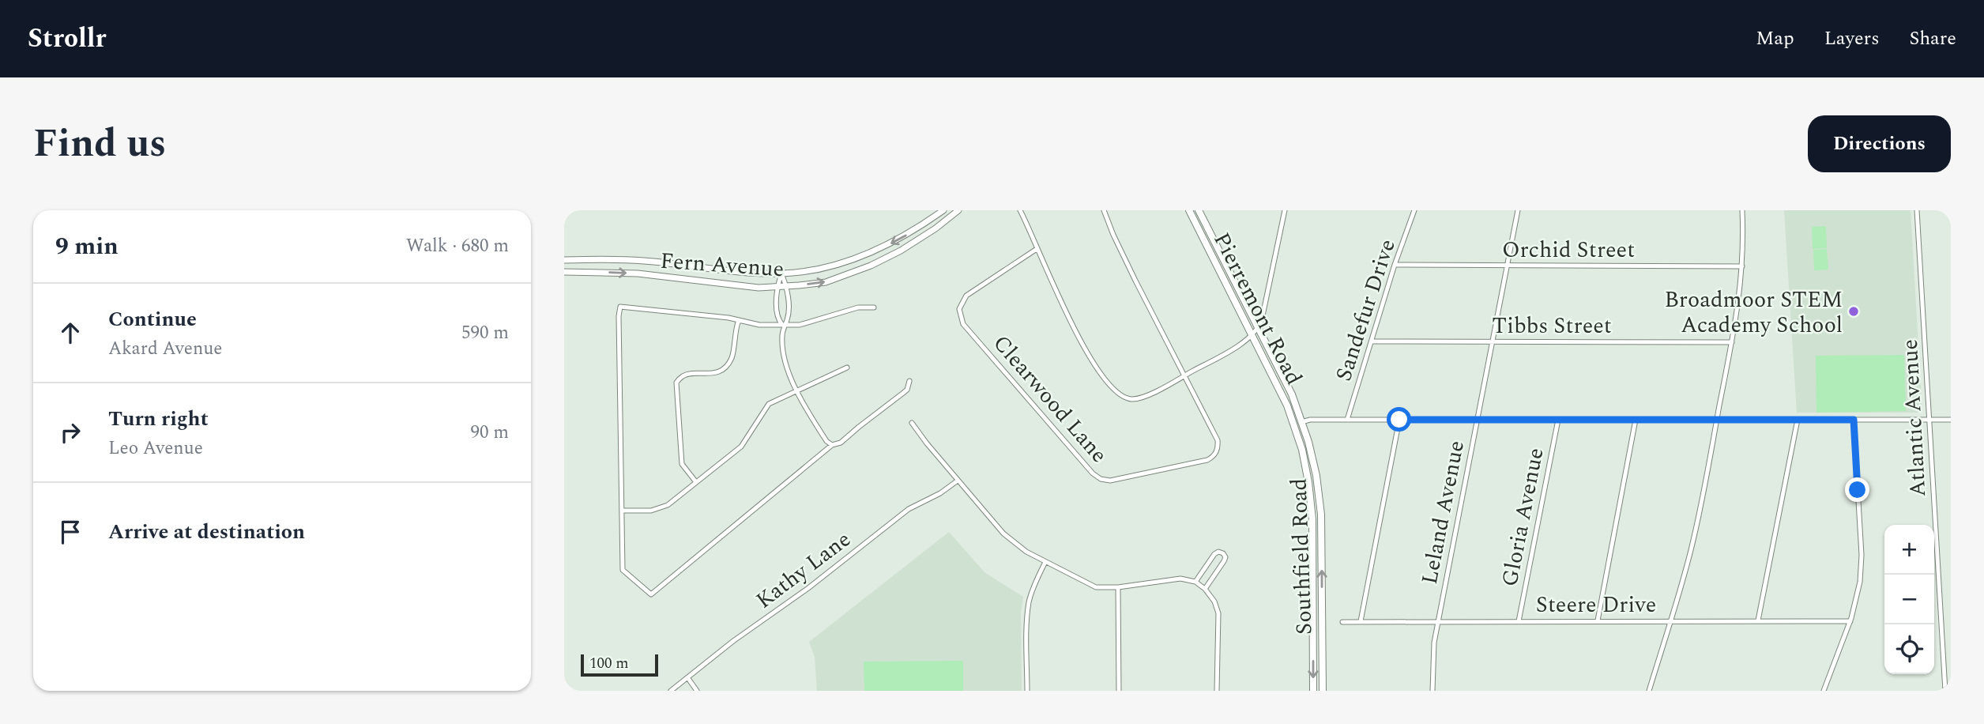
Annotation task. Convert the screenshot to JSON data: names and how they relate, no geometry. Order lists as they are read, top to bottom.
{
  "streets": {
    "main road": ["Pierremont Road", "Southfield Road"],
    "street": [
      "Orchid Street",
      "Fern Avenue",
      "Sandefur Drive",
      "Tibbs Street",
      "Clearwood Lane",
      "Atlantic Avenue",
      "Leland Avenue",
      "Gloria Avenue",
      "Kathy Lane",
      "Steere Drive"
    ]
  },
  "crossings": [
    ["Orchid Street", "Sandefur Drive"],
    ["Orchid Street", "Leland Avenue"],
    ["Pierremont Road", "Southfield Road"],
    ["Sandefur Drive", "Tibbs Street"],
    ["Tibbs Street", "Leland Avenue"],
    ["Leland Avenue", "Steere Drive"],
    ["Gloria Avenue", "Steere Drive"]
  ],
  "places": ["Broadmoor STEM Academy School"],
  "scale_bar": "100 m",
  "page": {
    "header": "Strollr",
    "nav": ["Map", "Layers", "Share"],
    "title": "Find us",
    "buttons": "Directions",
    "heading": ["9 min", "Walk · 680 m"],
    "list": [
      ["Continue", "Akard Avenue", "590 m"],
      ["Turn right", "Leo Avenue", "90 m"],
      "Arrive at destination"
    ],
    "map_buttons": ["+", "−"],
    "scale": "100 m"
  }
}
